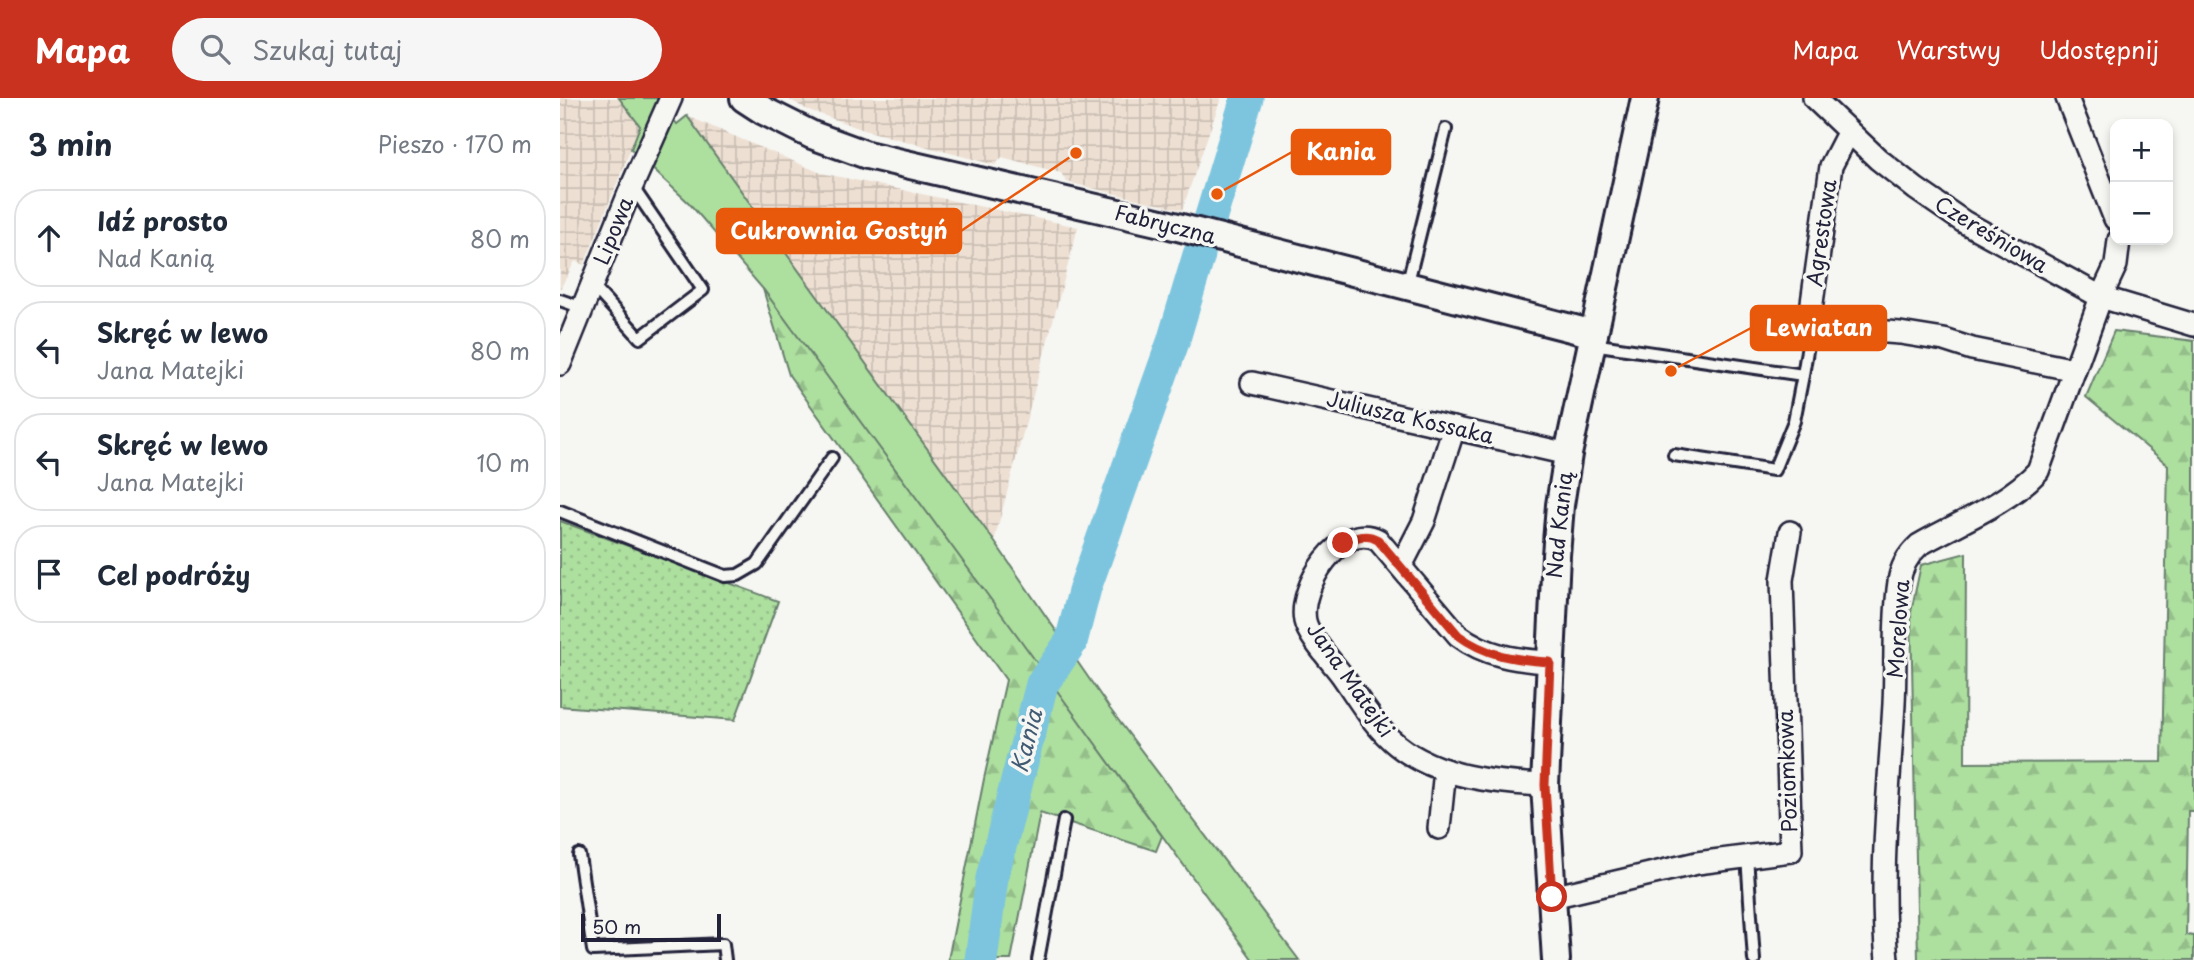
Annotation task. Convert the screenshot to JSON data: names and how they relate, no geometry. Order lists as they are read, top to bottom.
{
  "streets": {
    "street": [
      "Fabryczna",
      "Lipowa",
      "Agrestowa",
      "Czereśniowa",
      "Juliusza Kossaka",
      "Nad Kanią",
      "Morelowa",
      "Jana Matejki",
      "Poziomkowa"
    ]
  },
  "crossings": [
    ["Fabryczna", "Nad Kanią"],
    ["Agrestowa", "Czereśniowa"],
    ["Czereśniowa", "Morelowa"],
    ["Juliusza Kossaka", "Nad Kanią"],
    ["Nad Kanią", "Jana Matejki"],
    ["Nad Kanią", "Poziomkowa"]
  ],
  "water": ["Kania"],
  "places": ["Cukrownia Gostyń", "Kania", "Lewiatan"],
  "scale_bar": "50 m",
  "page": {
    "header": "Mapa",
    "search": "Szukaj tutaj",
    "nav": ["Mapa", "Warstwy", "Udostępnij"],
    "heading": ["3 min", "Pieszo · 170 m"],
    "map_buttons": ["+", "−"],
    "list": [
      ["Idź prosto", "Nad Kanią", "80 m"],
      ["Skręć w lewo", "Jana Matejki", "80 m"],
      ["Skręć w lewo", "Jana Matejki", "10 m"],
      "Cel podróży"
    ],
    "scale": "50 m"
  }
}
